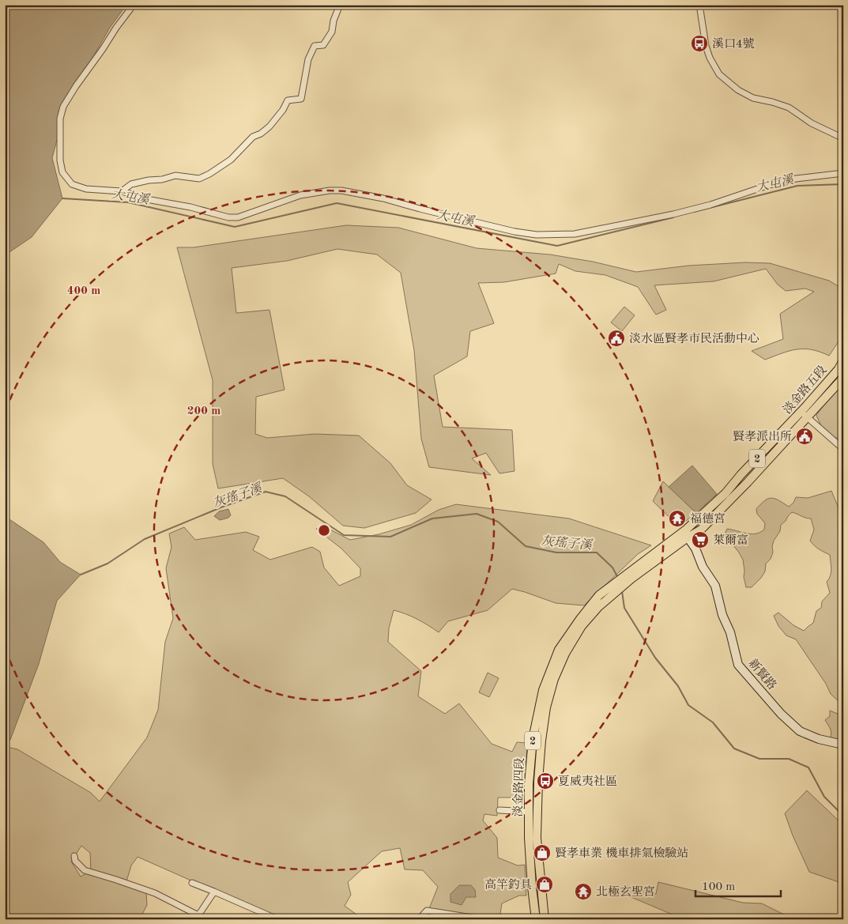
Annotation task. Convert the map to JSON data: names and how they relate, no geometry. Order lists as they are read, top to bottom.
{
  "streets": {
    "main road": ["淡金路五段", "2", "淡金路四段"],
    "street": ["新賢路"]
  },
  "crossings": [
    ["淡金路五段", "2"],
    ["淡金路五段", "新賢路"],
    ["2", "新賢路"],
    ["2", "淡金路四段"]
  ],
  "water": ["大屯溪", "灰瑤子溪"],
  "places": {
    "bus stop": ["溪口4號", "夏威夷社區"],
    "public building": ["淡水區賢孝市民活動中心", "賢孝派出所"],
    "temple": ["福德宮", "北極玄聖宮"],
    "supermarket": ["萊爾富"],
    "shop": ["賢孝車業 機車排氣檢驗站", "高竿釣具"]
  },
  "scale_bar": "100 m",
  "rings": ["400 m", "200 m"]
}
